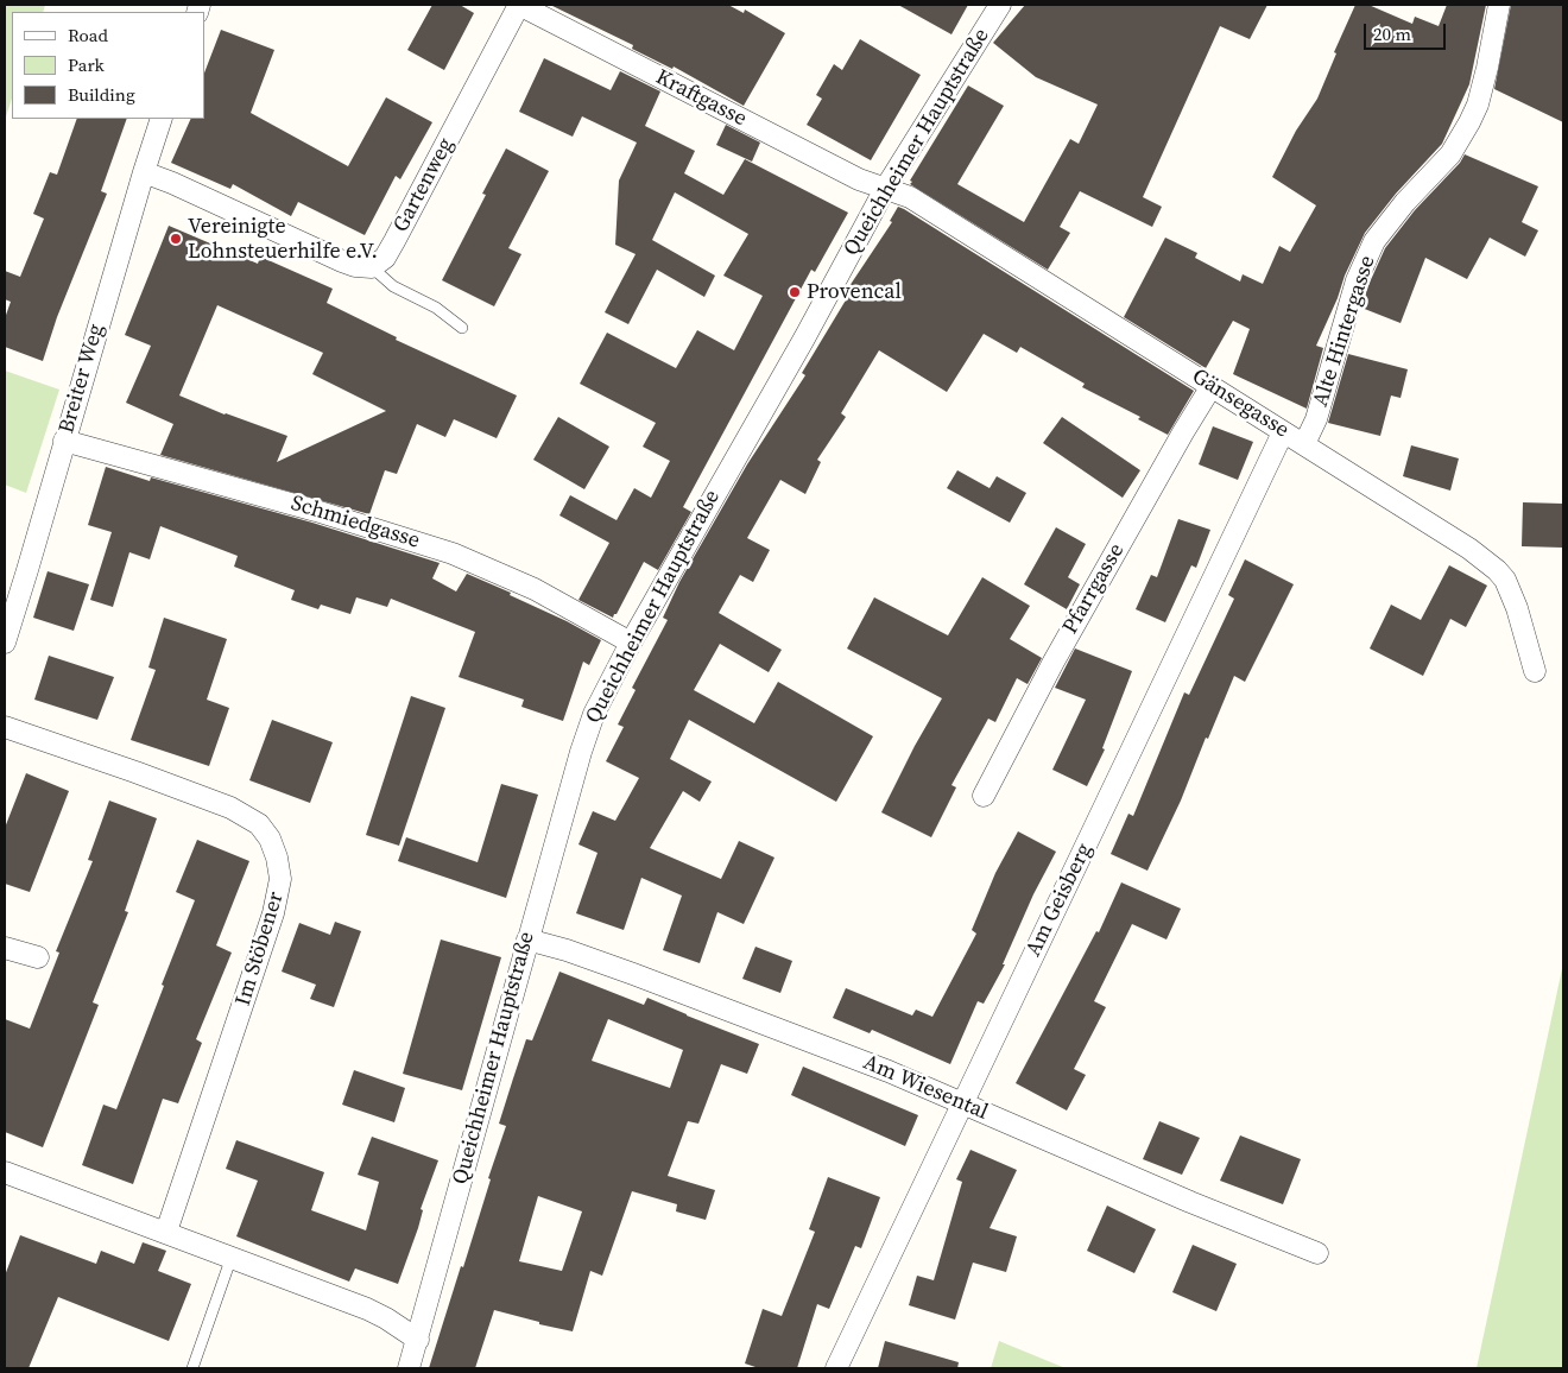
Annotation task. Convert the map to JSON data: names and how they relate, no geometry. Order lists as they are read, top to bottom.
{
  "streets": {
    "street": [
      "Kraftgasse",
      "Queichheimer Hauptstraße",
      "Gartenweg",
      "Alte Hintergasse",
      "Breiter Weg",
      "Gänsegasse",
      "Schmiedgasse",
      "Pfarrgasse",
      "Am Geisberg",
      "Im Stöbener",
      "Am Wiesental"
    ]
  },
  "crossings": [
    ["Kraftgasse", "Queichheimer Hauptstraße"],
    ["Kraftgasse", "Gartenweg"],
    ["Kraftgasse", "Gänsegasse"],
    ["Queichheimer Hauptstraße", "Gänsegasse"],
    ["Queichheimer Hauptstraße", "Schmiedgasse"],
    ["Queichheimer Hauptstraße", "Am Wiesental"],
    ["Alte Hintergasse", "Gänsegasse"],
    ["Breiter Weg", "Schmiedgasse"],
    ["Gänsegasse", "Pfarrgasse"],
    ["Gänsegasse", "Am Geisberg"],
    ["Am Geisberg", "Am Wiesental"]
  ],
  "places": ["Vereinigte Lohnsteuerhilfe e.V.", "Provencal"],
  "legend": ["Road", "Park", "Building"],
  "scale_bar": "20 m"
}
